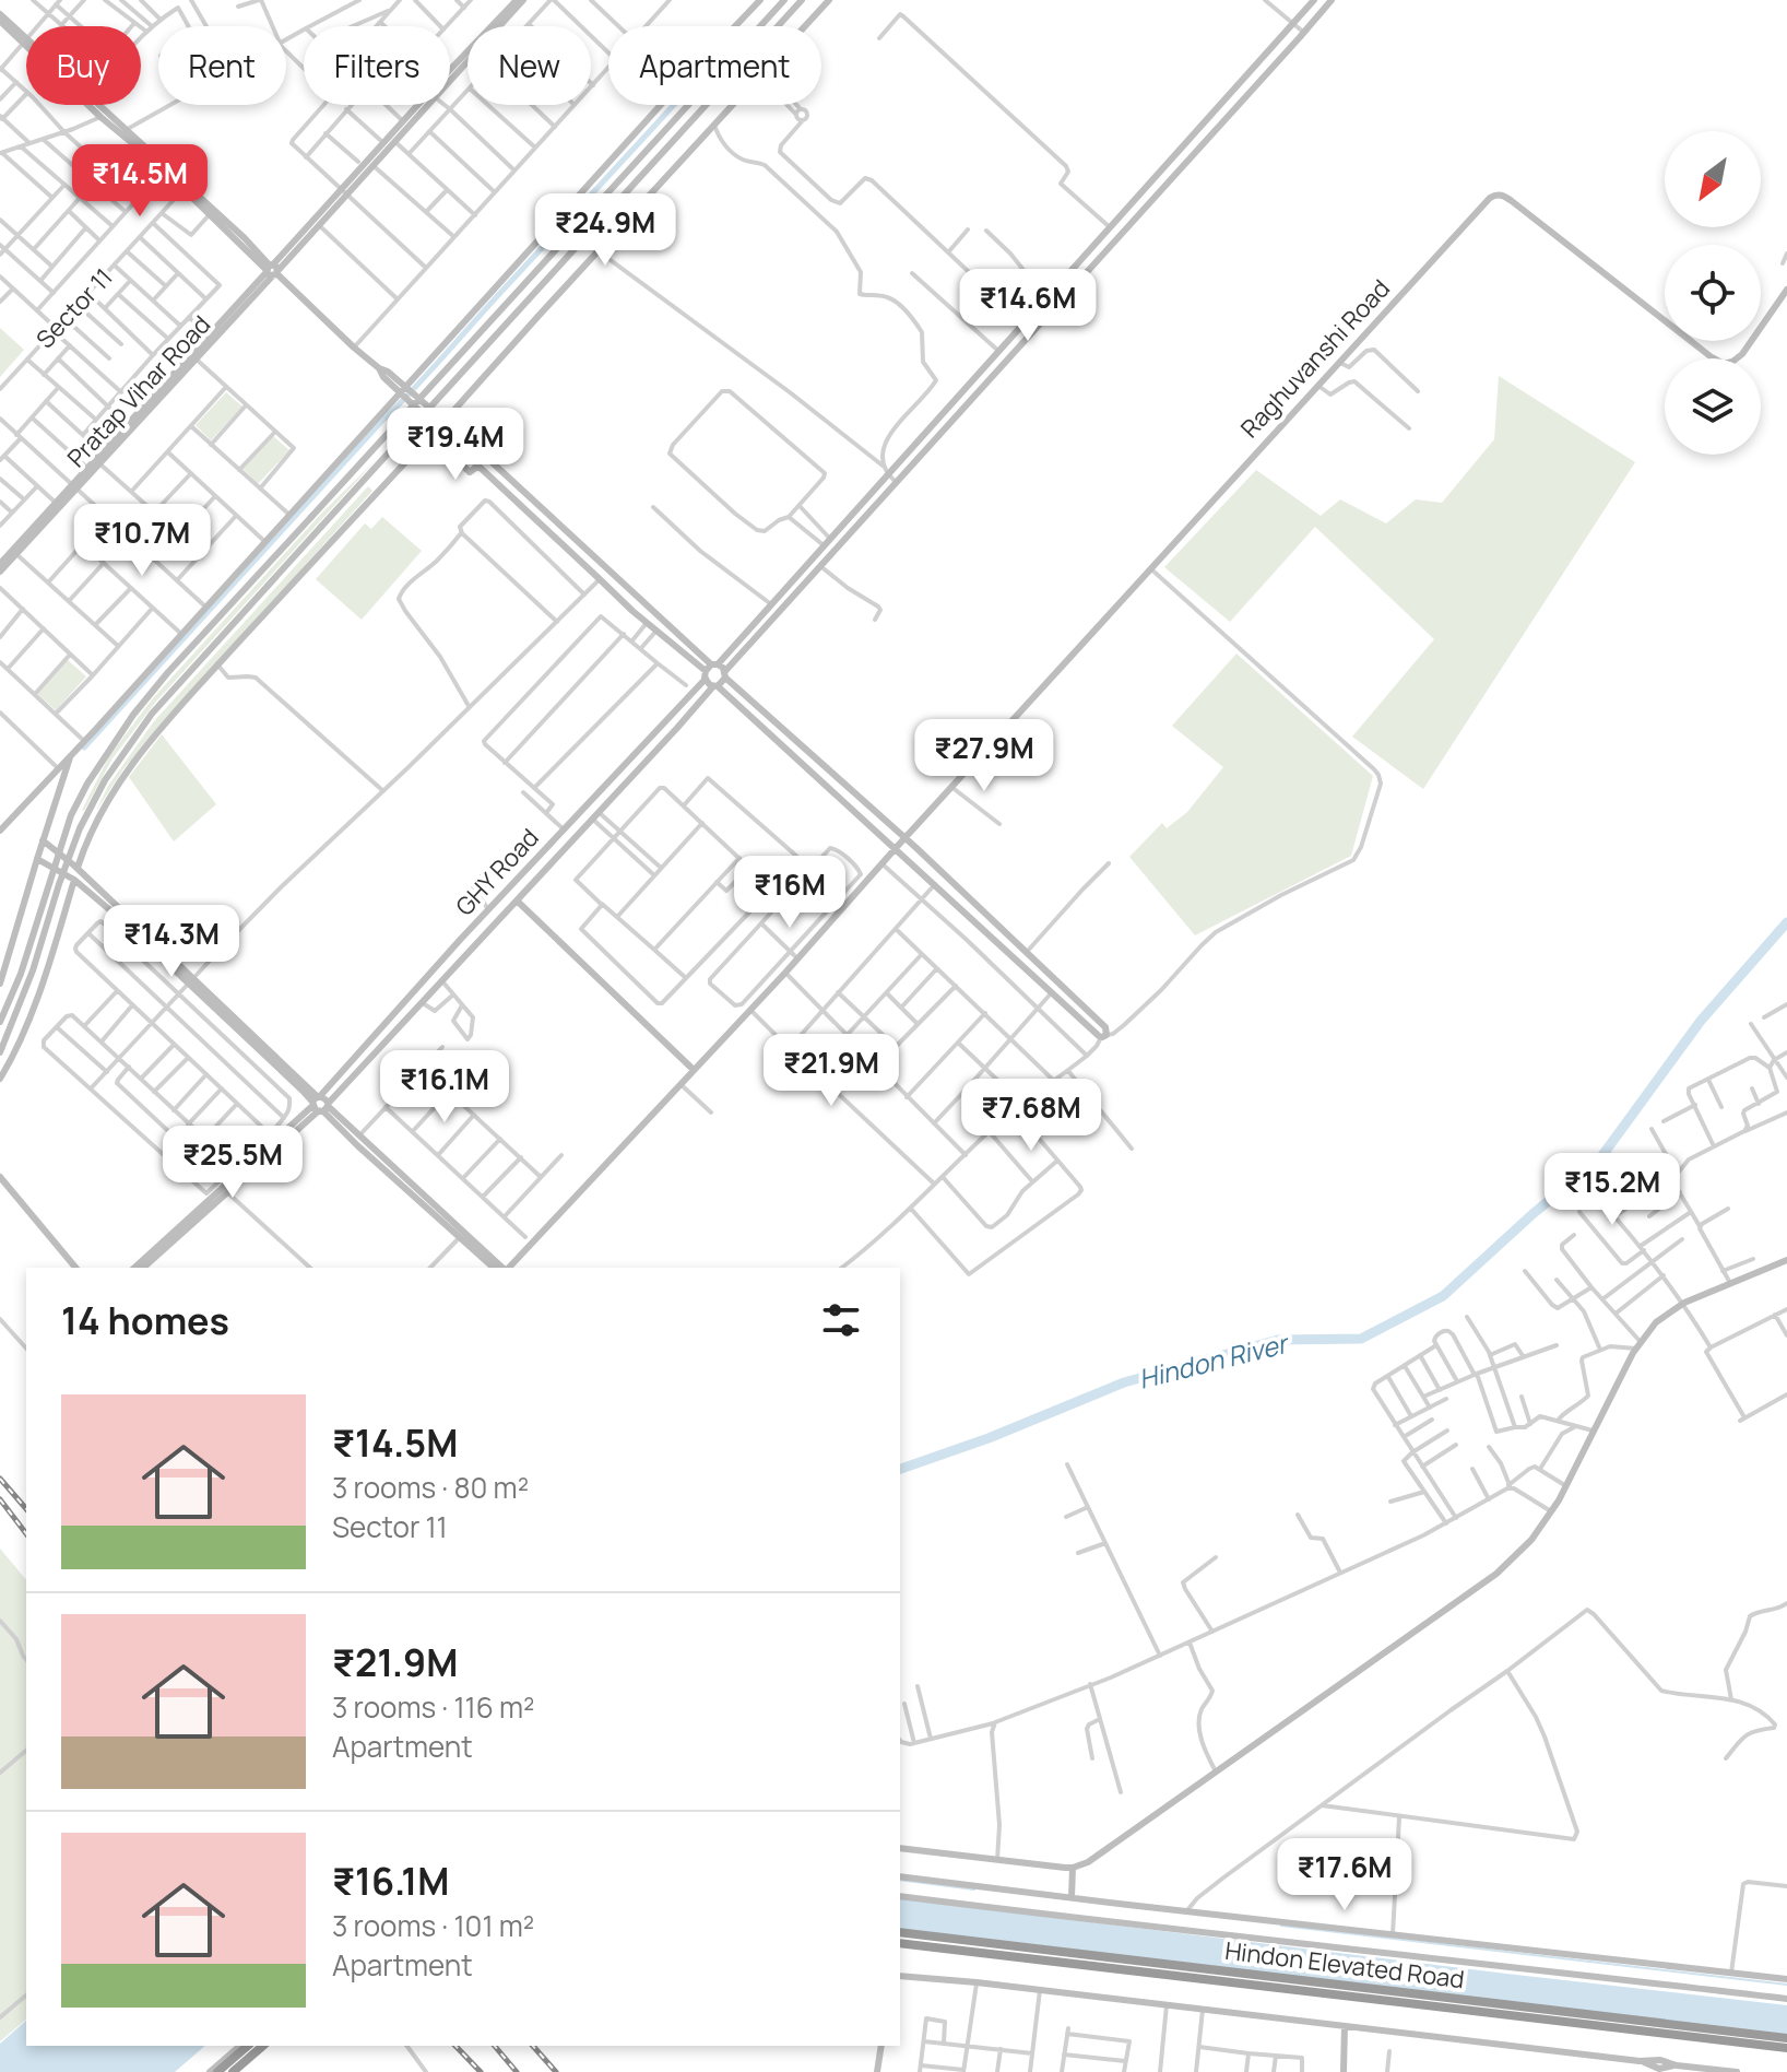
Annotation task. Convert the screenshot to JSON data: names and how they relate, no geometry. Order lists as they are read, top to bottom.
{
  "streets": {
    "highway": ["Hindon Elevated Road"],
    "street": [
      "Sector 11",
      "Raghuvanshi Road",
      "Pratap Vihar Road",
      "GHY Road"
    ]
  },
  "water": ["Hindon River"],
  "north": "bottom left",
  "page": {
    "chip": [
      "Buy",
      "Rent",
      "Filters",
      "New",
      "Apartment"
    ],
    "price": [
      "₹14.5M",
      "₹24.9M",
      "₹14.6M",
      "₹19.4M",
      "₹10.7M",
      "₹27.9M",
      "₹16M",
      "₹14.3M",
      "₹21.9M",
      "₹16.1M",
      "₹7.68M",
      "₹25.5M",
      "₹15.2M",
      "₹17.6M"
    ],
    "heading": "14 homes",
    "list": [
      {
        "name": "₹14.5M",
        "note": "3 rooms · 80 m² · Sector 11"
      },
      {
        "name": "₹21.9M",
        "note": "3 rooms · 116 m² · Apartment"
      },
      {
        "name": "₹16.1M",
        "note": "3 rooms · 101 m² · Apartment"
      }
    ]
  }
}
